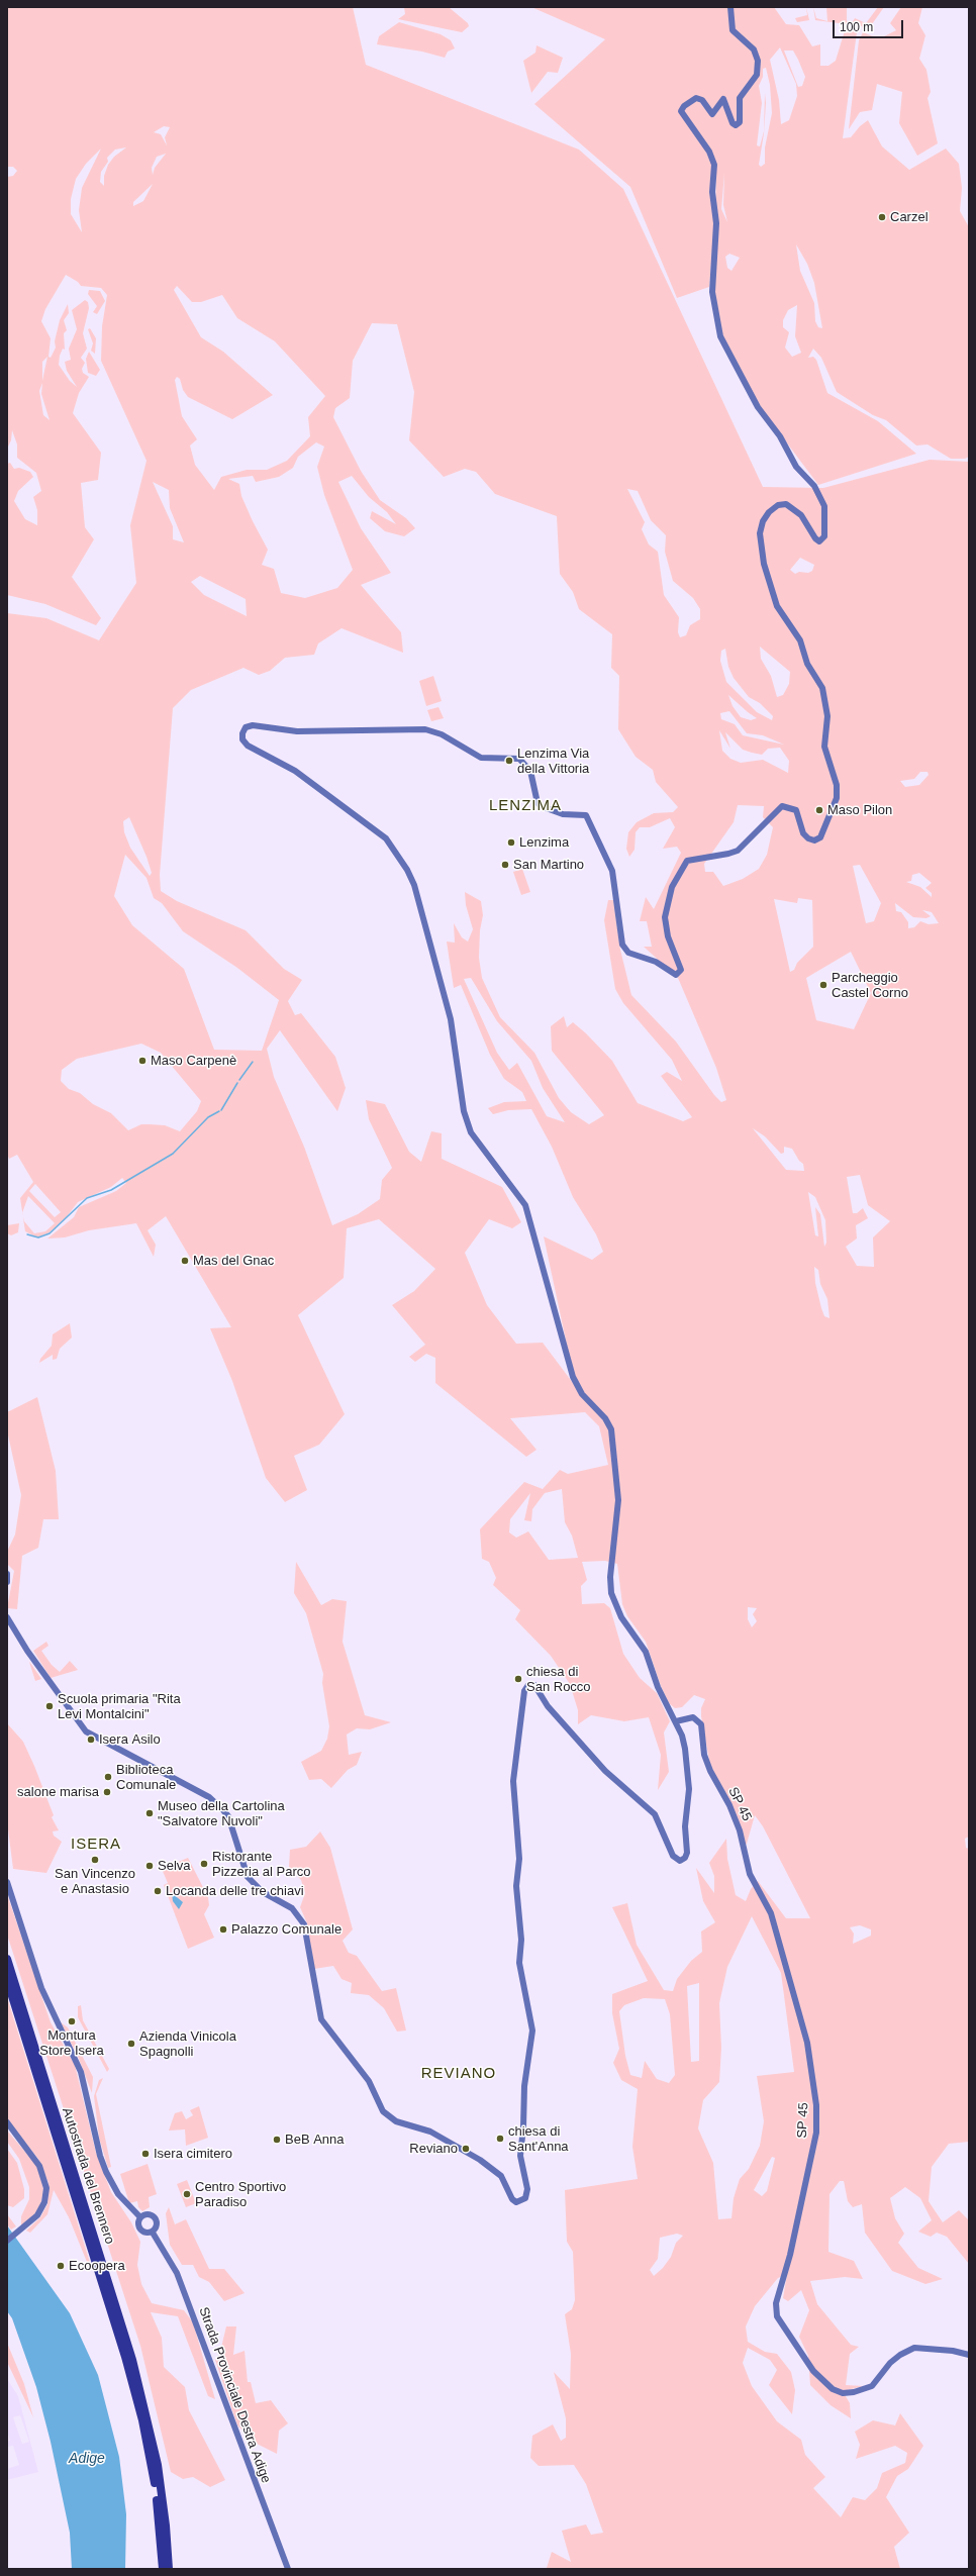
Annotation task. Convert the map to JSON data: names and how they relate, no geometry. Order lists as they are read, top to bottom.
{
  "streets": {
    "highway": ["Autostrada del Brennero"],
    "street": ["SP 45", "Strada Provinciale Destra Adige"]
  },
  "districts": ["LENZIMA", "ISERA", "REVIANO"],
  "water": ["Adige"],
  "places": [
    "Carzel",
    "Lenzima Via della Vittoria",
    "Maso Pilon",
    "Lenzima",
    "San Martino",
    "Parcheggio Castel Corno",
    "Maso Carpenè",
    "Mas del Gnac",
    "chiesa di San Rocco",
    "Scuola primaria \"Rita Levi Montalcini\"",
    "Isera Asilo",
    "Biblioteca Comunale",
    "salone marisa",
    "Museo della Cartolina \"Salvatore Nuvoli\"",
    "San Vincenzo e Anastasio",
    "Ristorante Pizzeria al Parco",
    "Selva",
    "Locanda delle tre chiavi",
    "Palazzo Comunale",
    "Montura Store Isera",
    "Azienda Vinicola Spagnolli",
    "chiesa di Sant'Anna",
    "BeB Anna",
    "Reviano",
    "Isera cimitero",
    "Centro Sportivo Paradiso",
    "Ecoopera"
  ],
  "scale_bar": "100 m"
}
